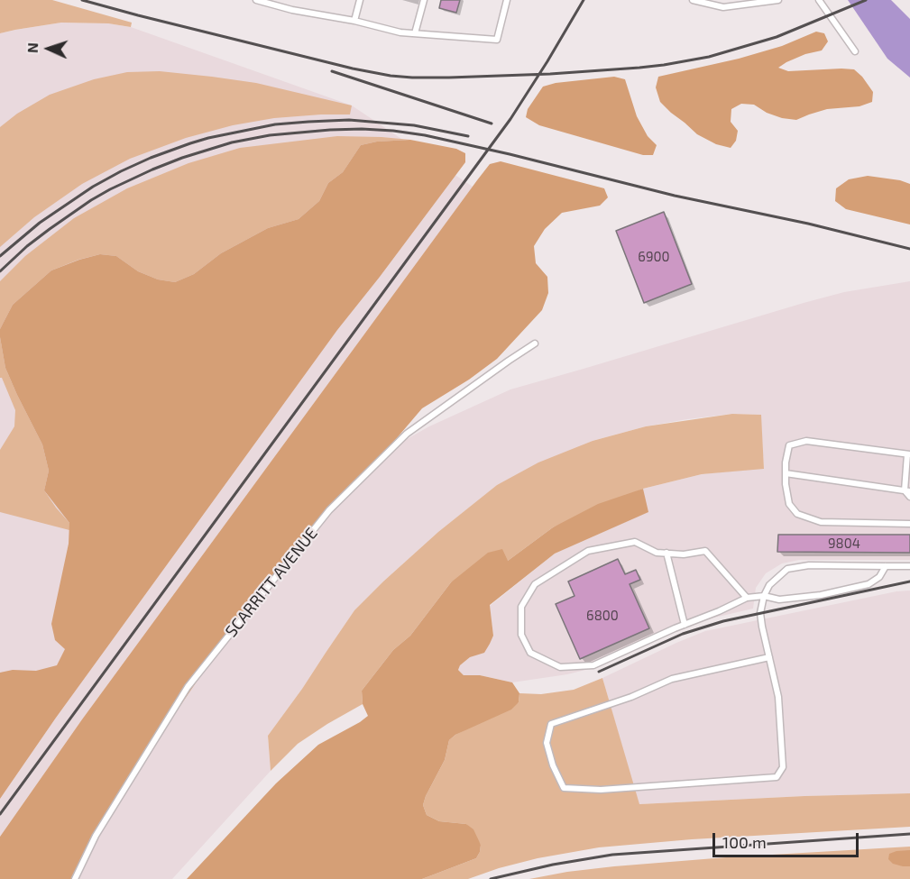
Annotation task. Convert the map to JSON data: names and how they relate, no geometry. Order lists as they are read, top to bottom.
{
  "streets": {
    "lane": ["SCARRITT AVENUE"]
  },
  "house_numbers": ["6900", "9804", "6800"],
  "scale_bar": "100 m",
  "north": "left"
}
